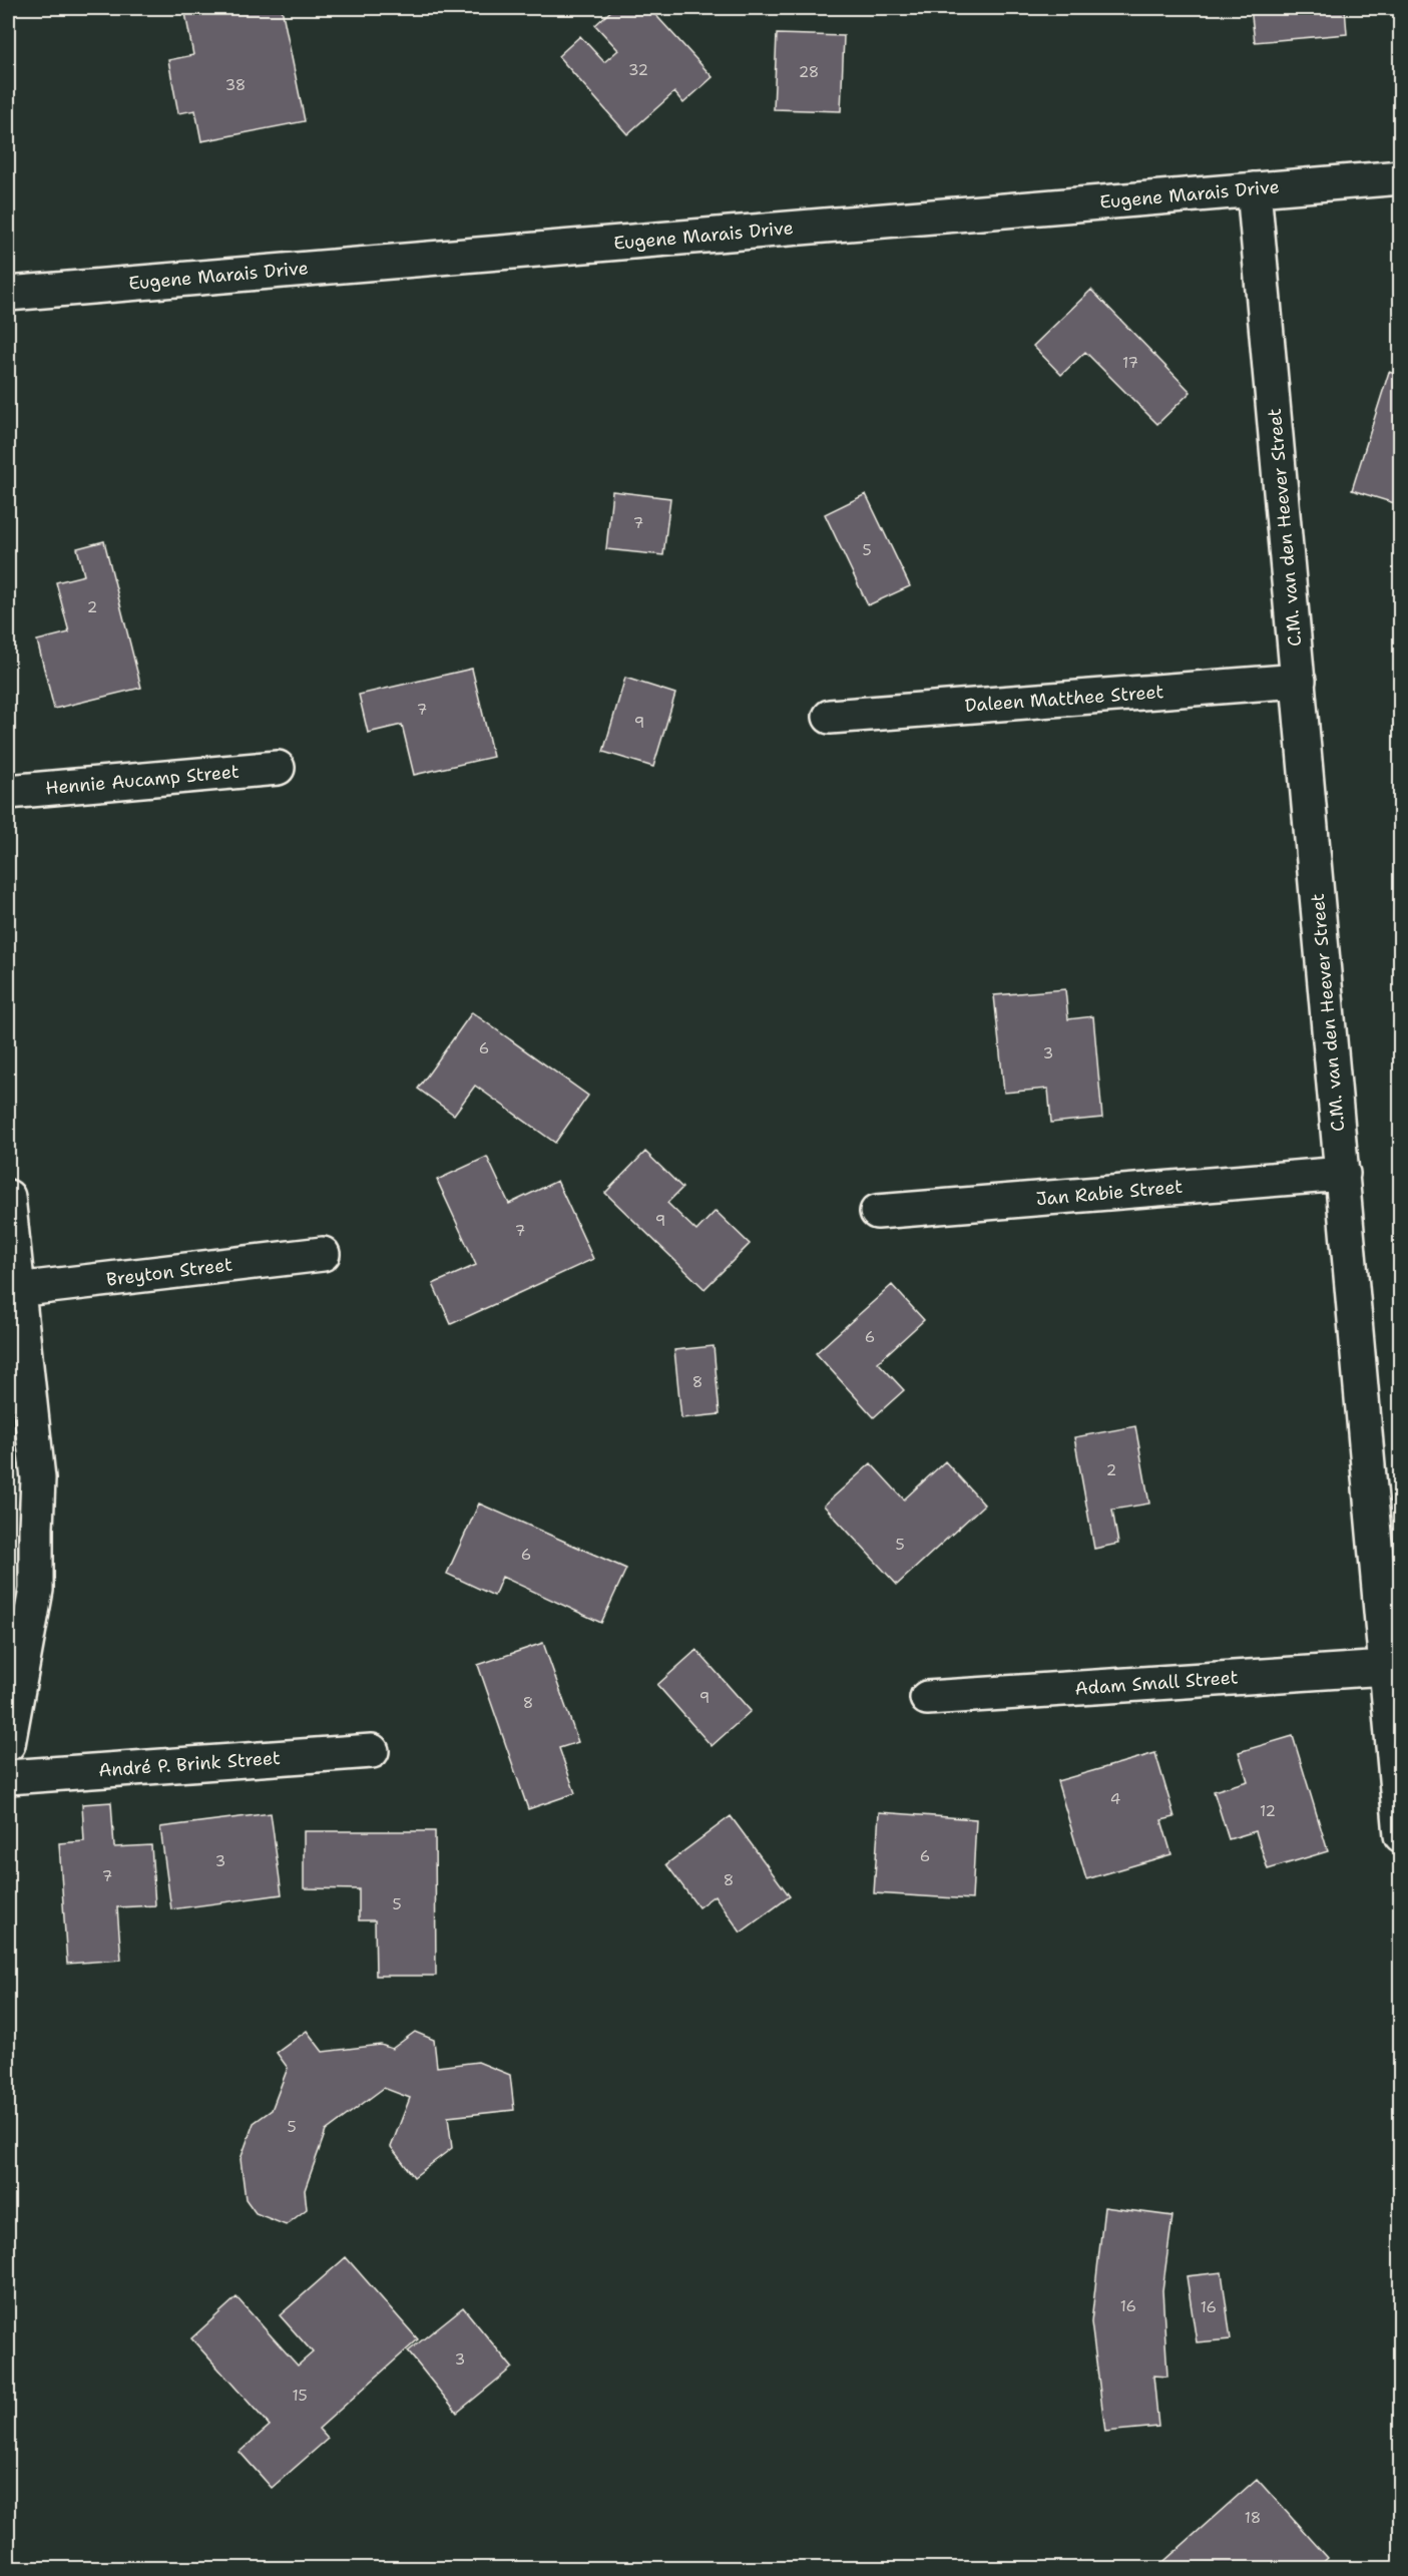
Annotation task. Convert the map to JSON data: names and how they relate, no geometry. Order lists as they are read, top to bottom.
{
  "streets": {
    "street": [
      "Eugene Marais Drive",
      "C.M. van den Heever Street",
      "Daleen Matthee Street",
      "Hennie Aucamp Street",
      "Jan Rabie Street",
      "Breyton Street",
      "Adam Small Street",
      "André P. Brink Street"
    ]
  },
  "crossings": [
    ["Eugene Marais Drive", "C.M. van den Heever Street"],
    ["C.M. van den Heever Street", "Daleen Matthee Street"],
    ["C.M. van den Heever Street", "Jan Rabie Street"],
    ["C.M. van den Heever Street", "Adam Small Street"]
  ],
  "house_numbers": [
    "32",
    "28",
    "38",
    "17",
    "7",
    "5",
    "2",
    "7",
    "9",
    "6",
    "3",
    "9",
    "7",
    "6",
    "8",
    "2",
    "5",
    "6",
    "9",
    "8",
    "4",
    "12",
    "6",
    "3",
    "7",
    "8",
    "5",
    "5",
    "16",
    "16",
    "3",
    "15",
    "18"
  ]
}
